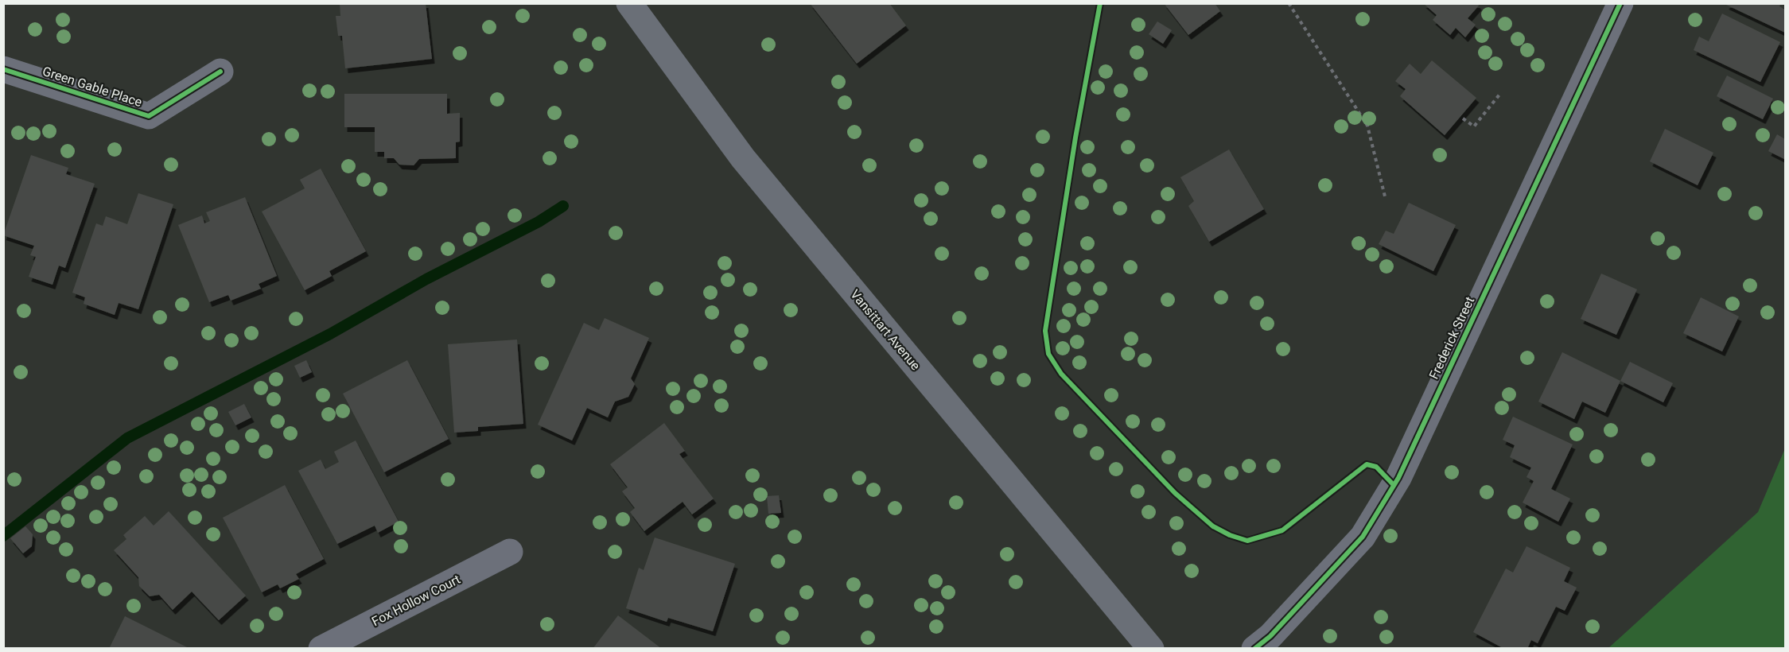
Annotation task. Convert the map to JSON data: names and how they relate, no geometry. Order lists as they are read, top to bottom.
{
  "streets": {
    "main road": ["Vansittart Avenue"],
    "street": ["Green Gable Place", "Frederick Street", "Fox Hollow Court"]
  }
}
